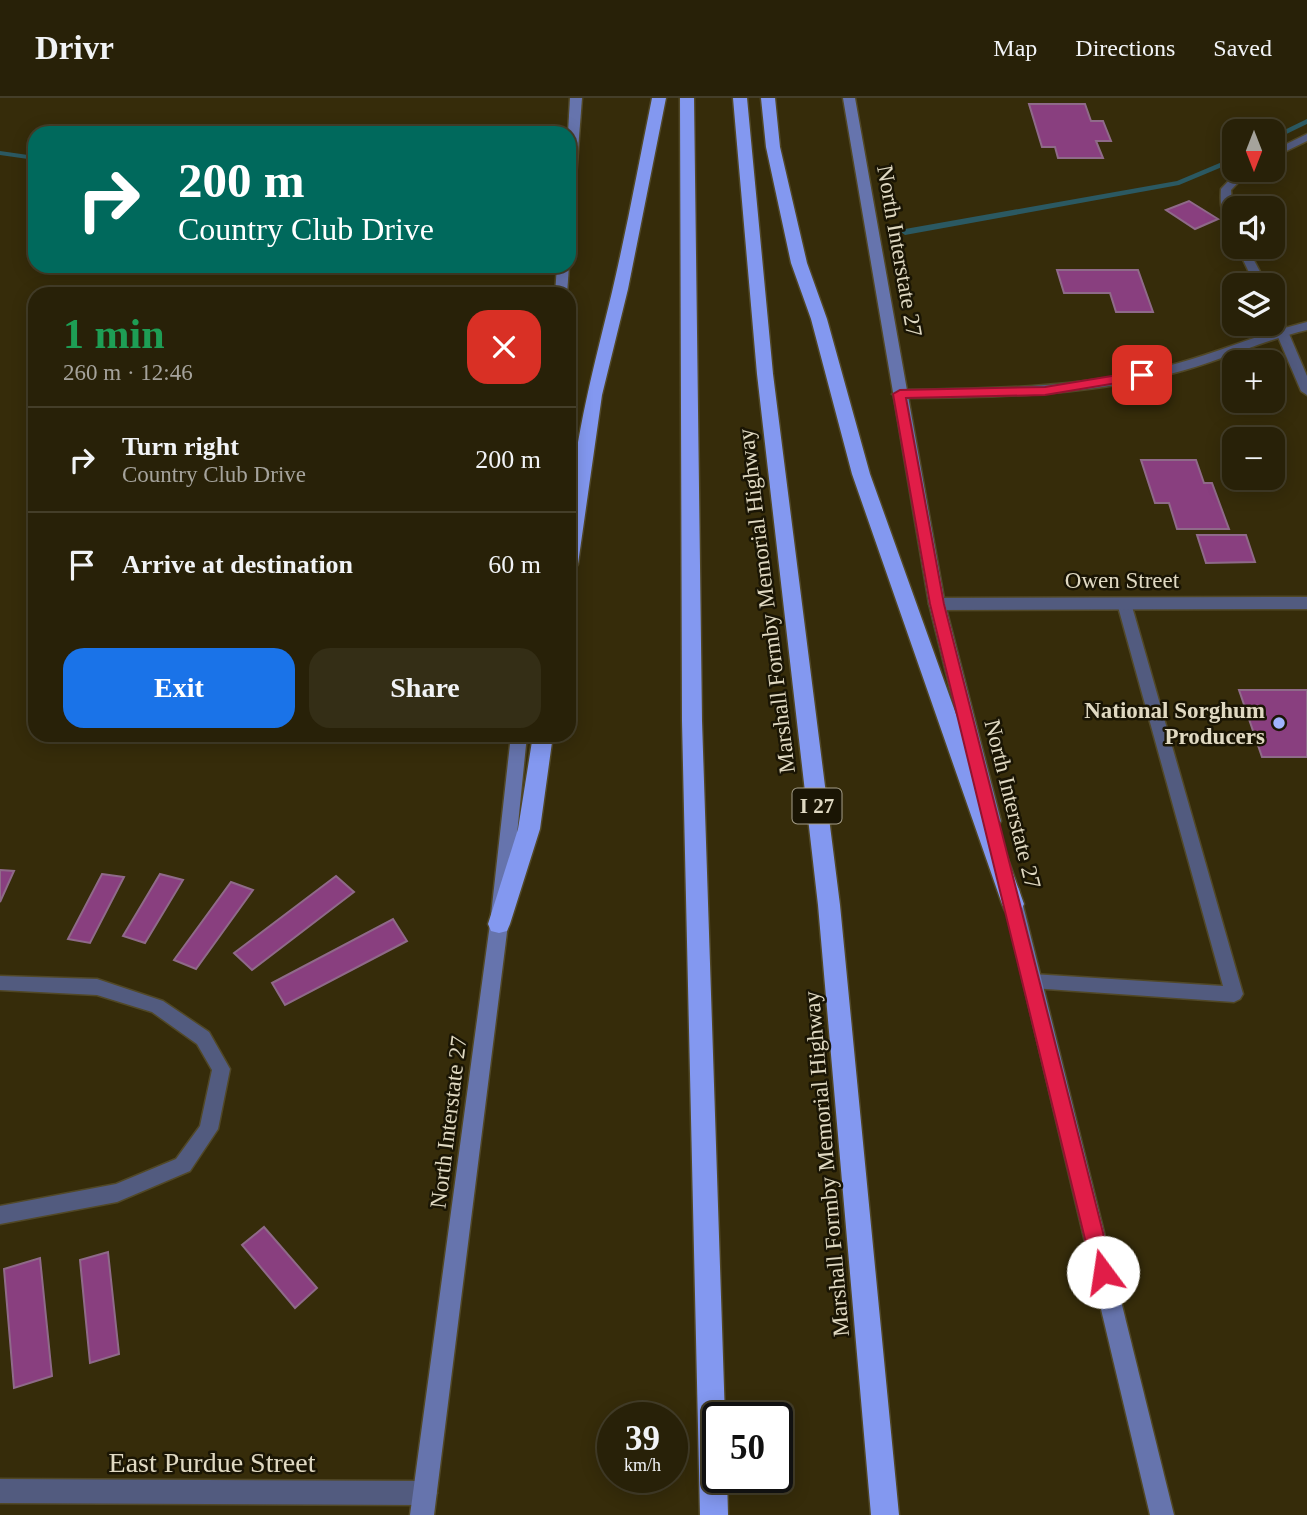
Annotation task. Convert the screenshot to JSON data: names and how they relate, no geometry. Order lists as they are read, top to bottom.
{
  "streets": {
    "highway": ["Marshall Formby Memorial Highway", "I 27"],
    "main road": ["North Interstate 27"],
    "street": ["Owen Street", "East Purdue Street"]
  },
  "crossings": [
    ["North Interstate 27", "Owen Street"],
    ["North Interstate 27", "East Purdue Street"]
  ],
  "places": ["National Sorghum Producers"],
  "north": "bottom",
  "page": {
    "header": "Drivr",
    "nav": ["Map", "Directions", "Saved"],
    "map_buttons": ["+", "−"],
    "turn": ["200 m", "Country Club Drive"],
    "heading": ["1 min", "260 m · 12:46"],
    "list": [
      {
        "name": "Turn right",
        "note": "Country Club Drive",
        "value": "200 m"
      },
      {
        "name": "Arrive at destination",
        "value": "60 m"
      }
    ],
    "buttons": ["Exit", "Share"],
    "speed": "39 km/h",
    "limit": "50"
  }
}
